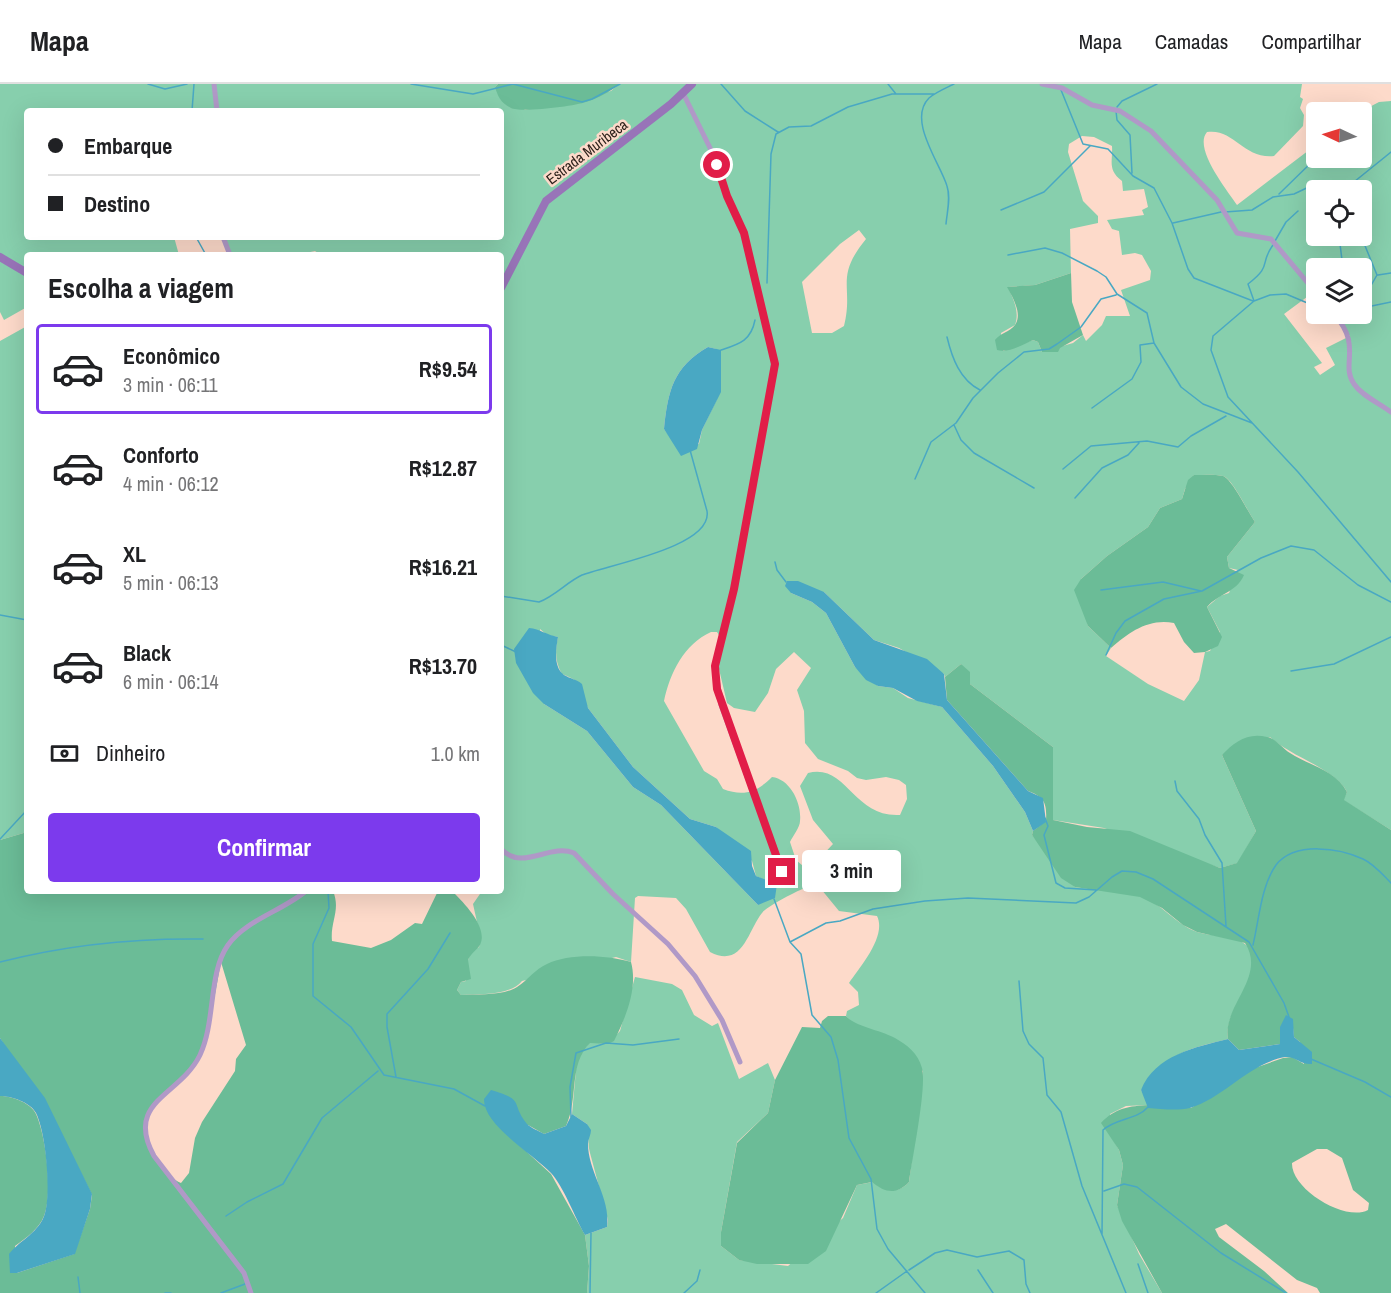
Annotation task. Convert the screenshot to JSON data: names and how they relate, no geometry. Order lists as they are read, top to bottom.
{
  "streets": {
    "street": ["Estrada Muribeca"]
  },
  "north": "left",
  "page": {
    "header": "Mapa",
    "nav": ["Mapa", "Camadas", "Compartilhar"],
    "banner": ["Embarque", "Destino"],
    "heading": "Escolha a viagem",
    "list": [
      {
        "name": "Econômico",
        "note": "3 min · 06:11",
        "value": "R$9.54"
      },
      {
        "name": "Conforto",
        "note": "4 min · 06:12",
        "value": "R$12.87"
      },
      {
        "name": "XL",
        "note": "5 min · 06:13",
        "value": "R$16.21"
      },
      {
        "name": "Black",
        "note": "6 min · 06:14",
        "value": "R$13.70"
      }
    ],
    "pay": ["Dinheiro", "1.0 km"],
    "buttons": "Confirmar",
    "bubble": "3 min"
  }
}
